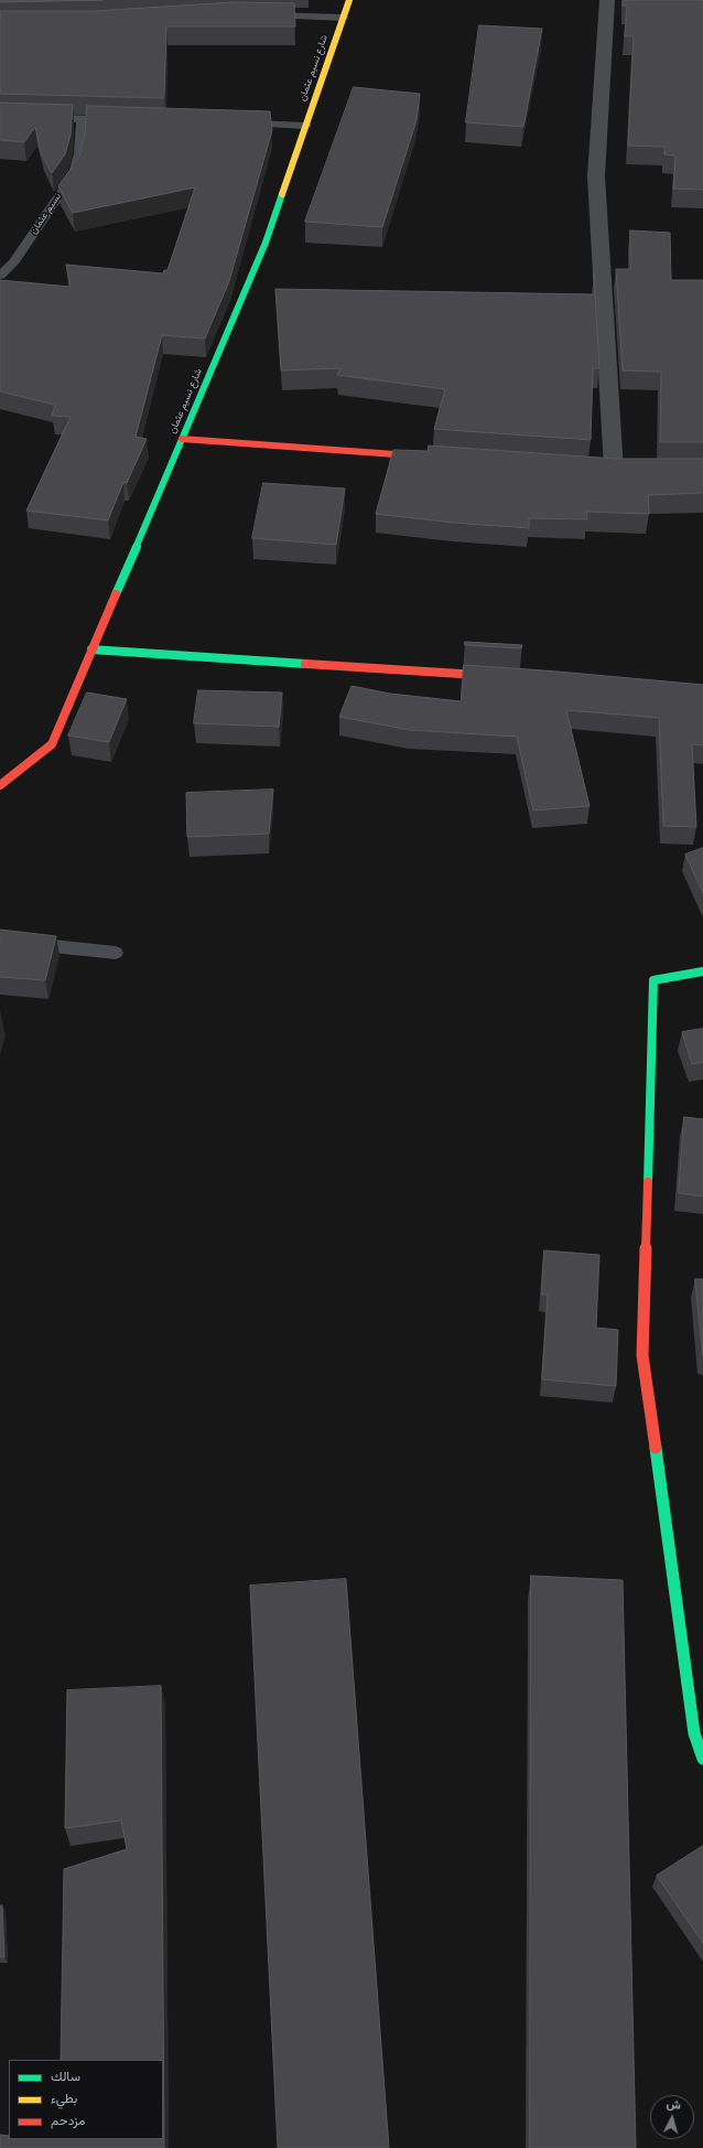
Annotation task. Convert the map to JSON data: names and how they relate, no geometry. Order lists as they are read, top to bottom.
{
  "streets": {
    "street": ["شارع نسيم عثمان"],
    "lane": ["نسيم عثمان"]
  },
  "legend": ["سالك", "بطيء", "مزدحم"],
  "north": "top"
}
